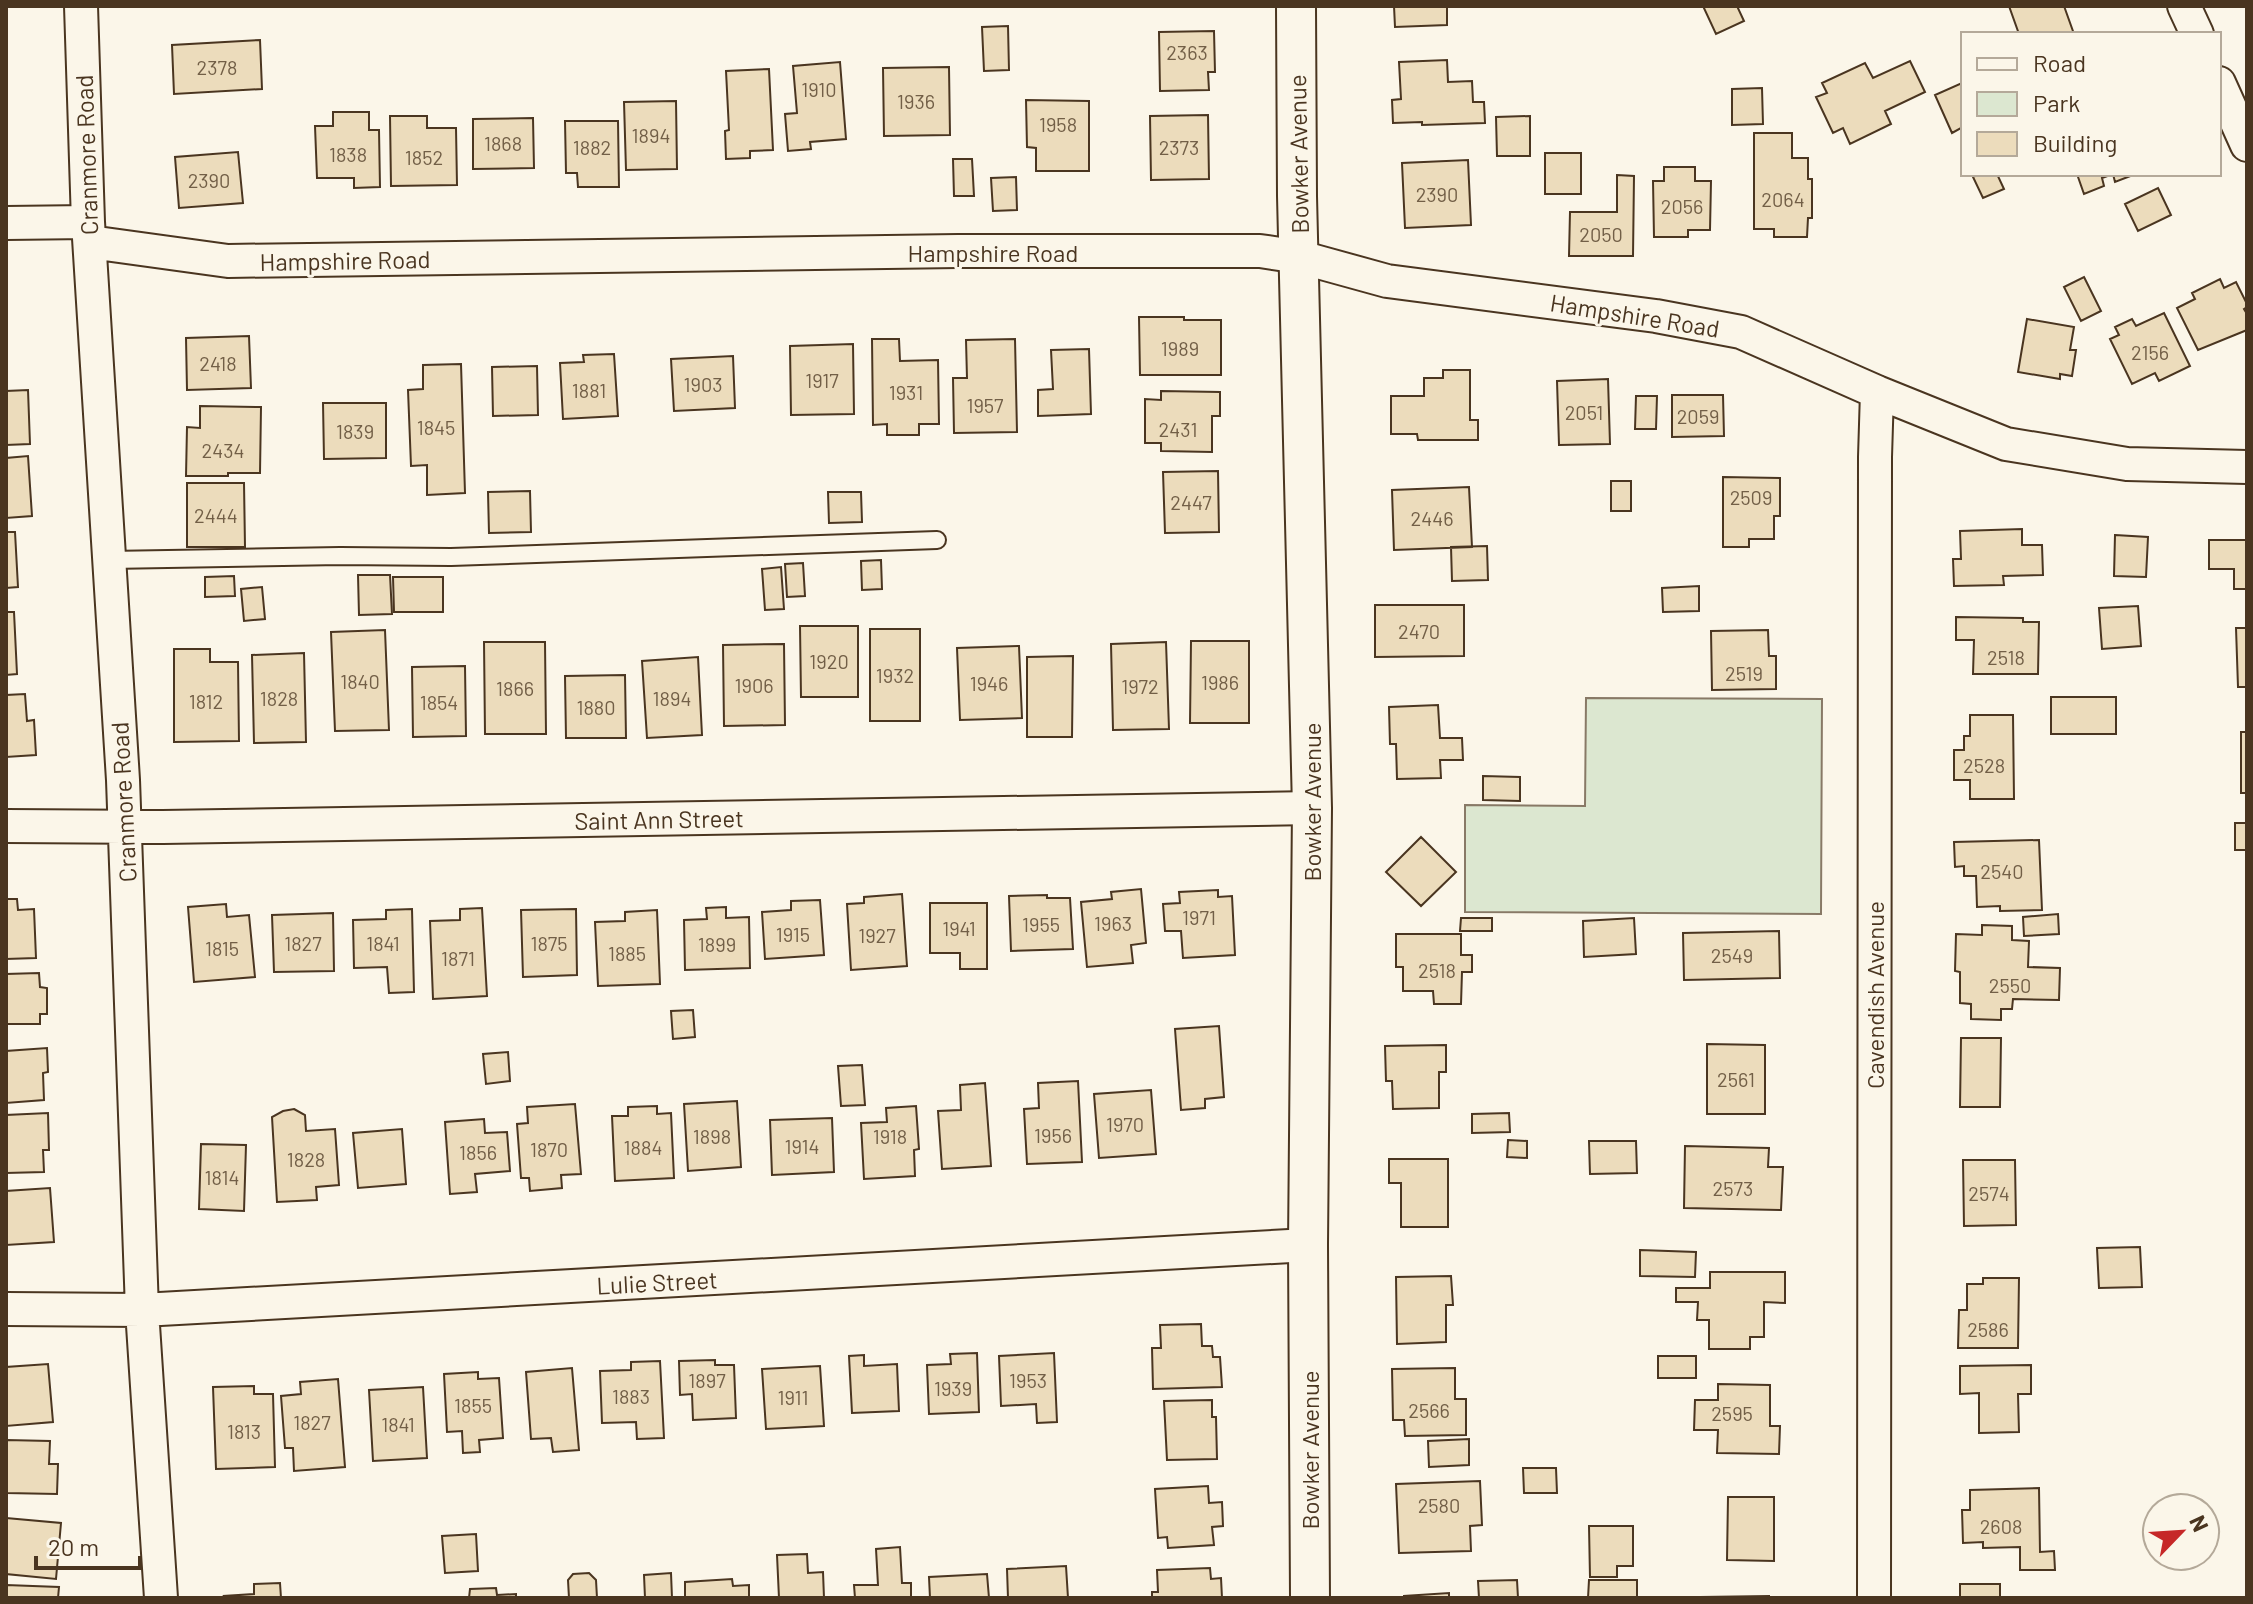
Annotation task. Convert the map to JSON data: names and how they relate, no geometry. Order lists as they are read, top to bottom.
{
  "streets": {
    "street": [
      "Bowker Avenue",
      "Cranmore Road",
      "Hampshire Road",
      "Saint Ann Street",
      "Cavendish Avenue",
      "Lulie Street"
    ]
  },
  "crossings": [
    ["Bowker Avenue", "Hampshire Road"],
    ["Bowker Avenue", "Saint Ann Street"],
    ["Bowker Avenue", "Lulie Street"],
    ["Cranmore Road", "Hampshire Road"],
    ["Cranmore Road", "Saint Ann Street"],
    ["Cranmore Road", "Lulie Street"],
    ["Hampshire Road", "Cavendish Avenue"]
  ],
  "house_numbers": [
    "2363",
    "2378",
    "1910",
    "1936",
    "1958",
    "1894",
    "1868",
    "1882",
    "2373",
    "1838",
    "1852",
    "2390",
    "2390",
    "2064",
    "2056",
    "2050",
    "1989",
    "2156",
    "2418",
    "1917",
    "1903",
    "1881",
    "1931",
    "1957",
    "2051",
    "2059",
    "1845",
    "2431",
    "1839",
    "2434",
    "2509",
    "2447",
    "2444",
    "2446",
    "2470",
    "2518",
    "1920",
    "2519",
    "1932",
    "1840",
    "1986",
    "1946",
    "1906",
    "1972",
    "1866",
    "1828",
    "1894",
    "1812",
    "1854",
    "1880",
    "2528",
    "2540",
    "1971",
    "1963",
    "1955",
    "1941",
    "1915",
    "1927",
    "1827",
    "1841",
    "1875",
    "1899",
    "1815",
    "1885",
    "2549",
    "1871",
    "2518",
    "2550",
    "2561",
    "1970",
    "1956",
    "1898",
    "1918",
    "1914",
    "1884",
    "1870",
    "1856",
    "1828",
    "1814",
    "2573",
    "2574",
    "2586",
    "1897",
    "1953",
    "1939",
    "1883",
    "1911",
    "1855",
    "2566",
    "2595",
    "1827",
    "1841",
    "1813",
    "2580",
    "2608"
  ],
  "legend": ["Road", "Park", "Building"],
  "scale_bar": "20 m",
  "north": "top right"
}
